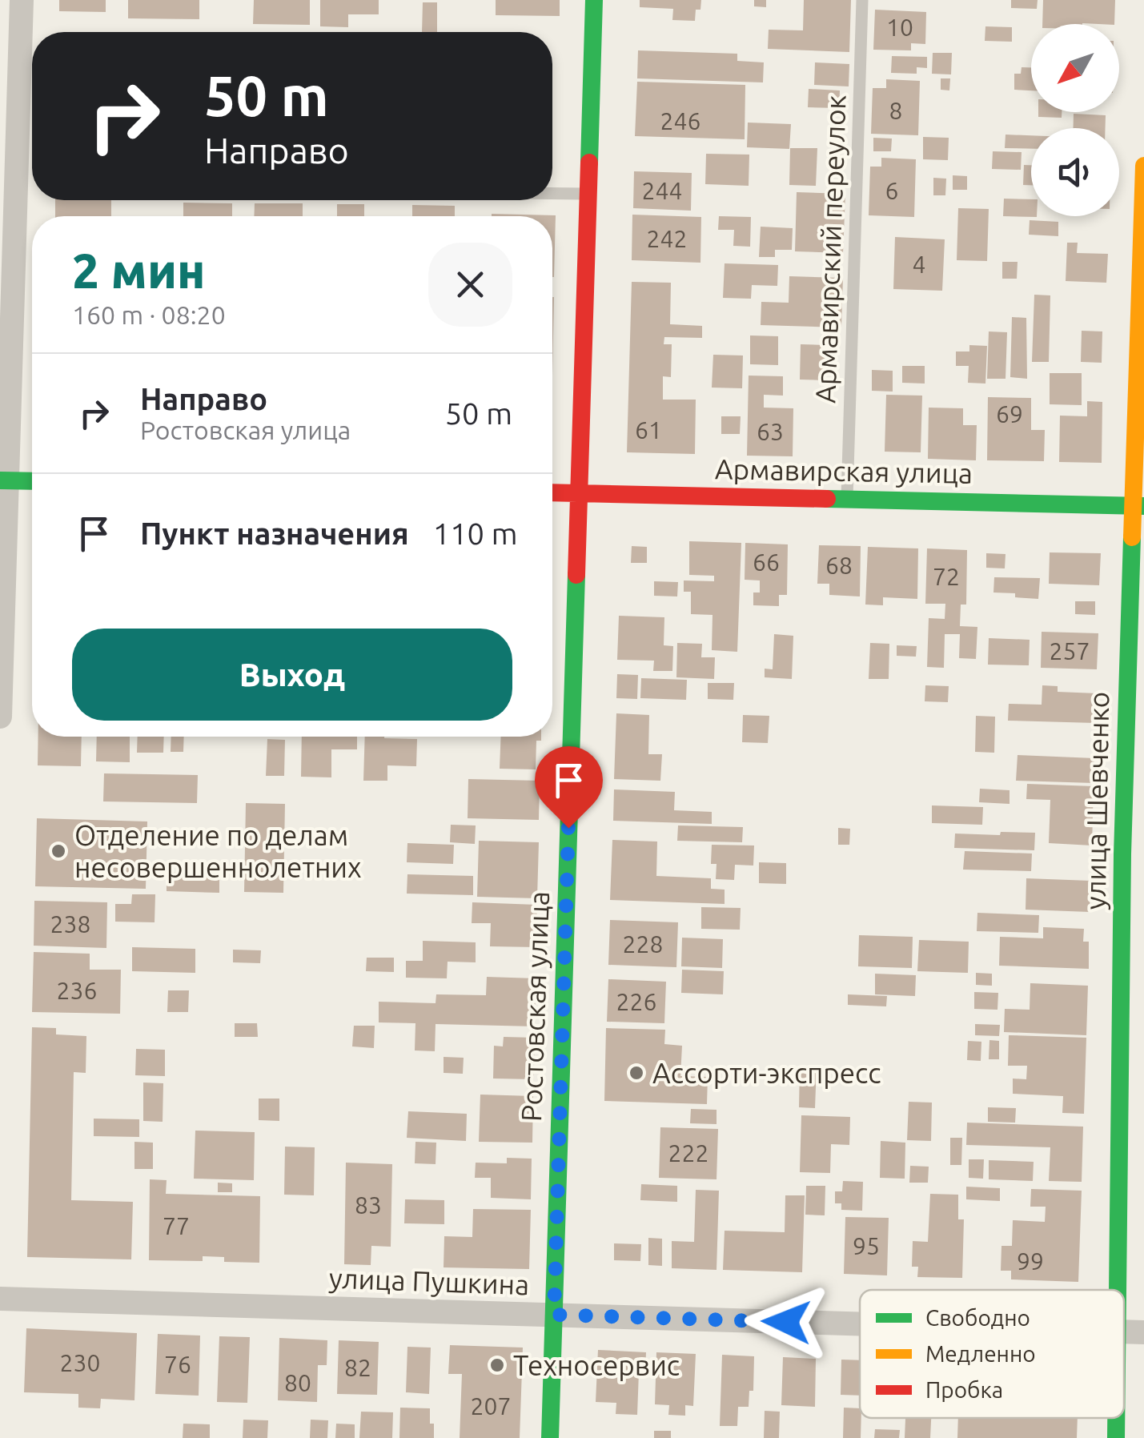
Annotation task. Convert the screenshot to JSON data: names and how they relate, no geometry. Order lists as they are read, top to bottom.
{
  "streets": {
    "street": [
      "Армавирская улица",
      "улица Шевченко",
      "Ростовская улица",
      "улица Пушкина"
    ],
    "lane": ["Армавирский переулок"]
  },
  "crossings": [
    ["Армавирский переулок", "Армавирская улица"],
    ["Армавирская улица", "улица Шевченко"],
    ["Армавирская улица", "Ростовская улица"],
    ["Ростовская улица", "улица Пушкина"]
  ],
  "places": ["Отделение по делам несовершеннолетних", "Ассорти-экспресс", "Техносервис"],
  "house_numbers": [
    "10",
    "8",
    "246",
    "244",
    "6",
    "242",
    "4",
    "69",
    "61",
    "63",
    "66",
    "68",
    "72",
    "257",
    "238",
    "228",
    "236",
    "226",
    "222",
    "83",
    "77",
    "95",
    "99",
    "230",
    "76",
    "82",
    "80",
    "207"
  ],
  "legend": ["Свободно", "Медленно", "Пробка"],
  "north": "bottom left",
  "page": {
    "turn": ["50 m", "Направо"],
    "heading": ["2 мин", "160 m · 08:20"],
    "list": [
      {
        "name": "Направо",
        "note": "Ростовская улица",
        "value": "50 m"
      },
      {
        "name": "Пункт назначения",
        "value": "110 m"
      }
    ],
    "buttons": "Выход"
  }
}
